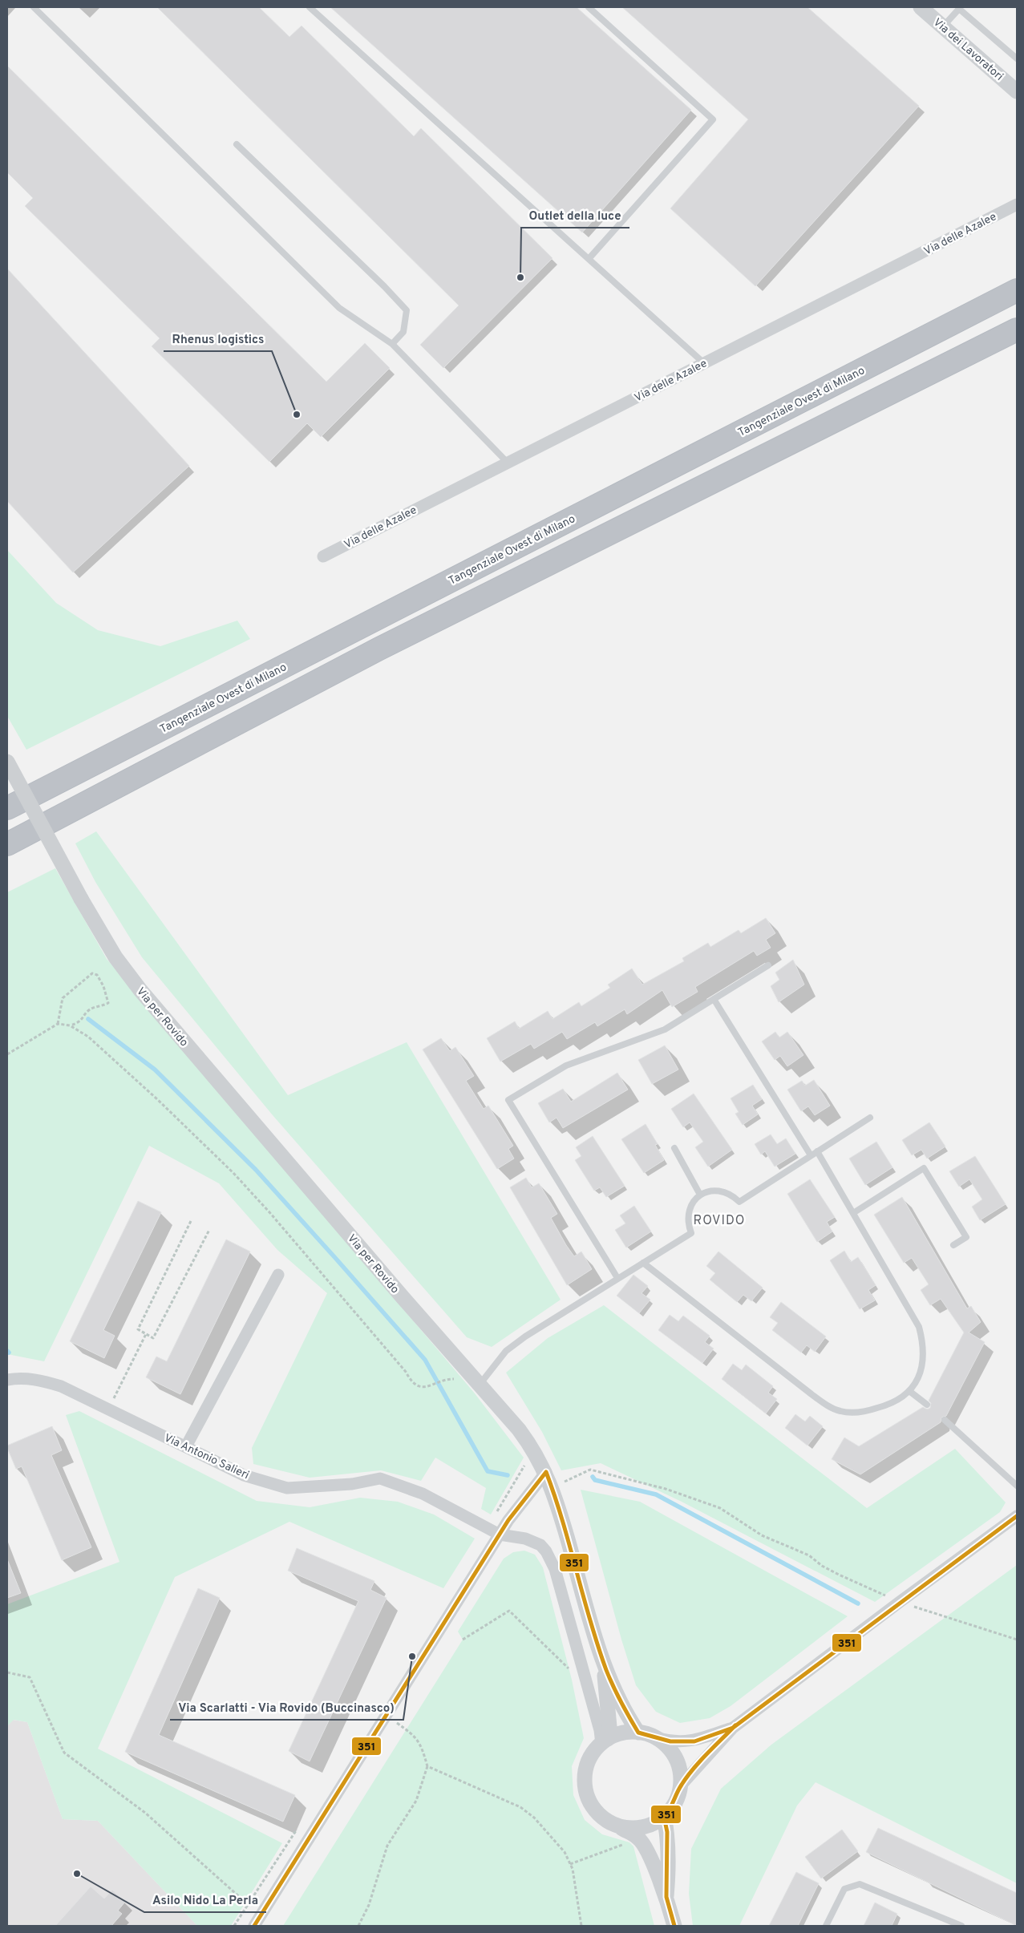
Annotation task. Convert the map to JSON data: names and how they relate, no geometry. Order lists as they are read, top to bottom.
{
  "streets": {
    "highway": ["Tangenziale Ovest di Milano"],
    "street": [
      "Via dei Lavoratori",
      "Via delle Azalee",
      "Via per Rovido",
      "Via Antonio Salieri"
    ]
  },
  "districts": ["ROVIDO"],
  "places": [
    "Outlet della luce",
    "Rhenus logistics",
    "Via Scarlatti - Via Rovido (Buccinasco)",
    "Asilo Nido La Perla"
  ],
  "lines": ["transit line 351"]
}
